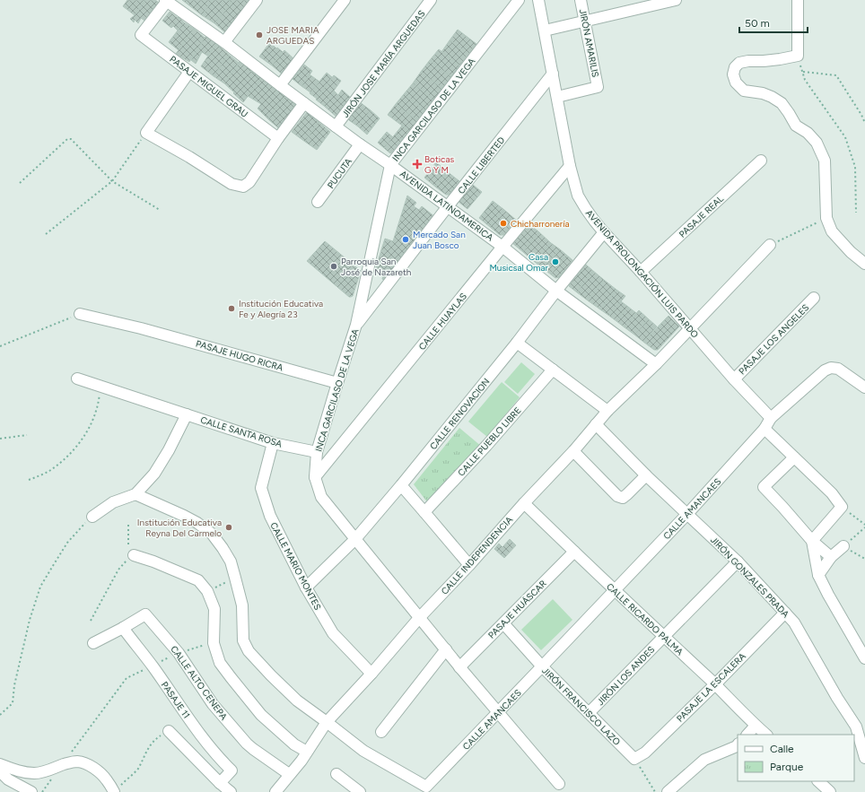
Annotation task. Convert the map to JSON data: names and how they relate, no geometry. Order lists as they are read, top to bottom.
{
  "streets": {
    "street": [
      "JIRÓN AMARILIS",
      "JIRÓN JOSE MARÍA ARGUEDAS",
      "PASAJE MIGUEL GRAU",
      "INCA GARCILASO DE LA VEGA",
      "CALLE LIBERTED",
      "PUCUTA",
      "AVENIDA LATINOAMERICA",
      "PASAJE REAL",
      "AVENIDA PROLONGACIÓN LUIS PARDO",
      "CALLE HUAYLAS",
      "PASAJE LOS ANGELES",
      "PASAJE HUGO RICRA",
      "CALLE RENOVACION",
      "CALLE SANTA ROSA",
      "CALLE PUEBLO LIBRE",
      "CALLE AMANCAES",
      "CALLE INDEPENDENCIA",
      "CALLE MARIO MONTES",
      "JIRÓN GONZALES PRADA",
      "PASAJE HUÁSCAR",
      "CALLE RICARDO PALMA",
      "JIRÓN LOS ANDES",
      "CALLE ALTO CENEPA",
      "PASAJE LA ESCALERA",
      "PASAJE 11",
      "JIRÓN FRANCISCO LAZO"
    ]
  },
  "crossings": [
    ["JIRÓN AMARILIS", "AVENIDA PROLONGACIÓN LUIS PARDO"],
    ["JIRÓN JOSE MARÍA ARGUEDAS", "AVENIDA LATINOAMERICA"],
    ["PASAJE MIGUEL GRAU", "AVENIDA LATINOAMERICA"],
    ["INCA GARCILASO DE LA VEGA", "CALLE LIBERTED"],
    ["INCA GARCILASO DE LA VEGA", "AVENIDA LATINOAMERICA"],
    ["INCA GARCILASO DE LA VEGA", "CALLE HUAYLAS"],
    ["INCA GARCILASO DE LA VEGA", "PASAJE HUGO RICRA"],
    ["INCA GARCILASO DE LA VEGA", "CALLE RENOVACION"],
    ["INCA GARCILASO DE LA VEGA", "CALLE SANTA ROSA"],
    ["INCA GARCILASO DE LA VEGA", "CALLE AMANCAES"],
    ["INCA GARCILASO DE LA VEGA", "CALLE INDEPENDENCIA"],
    ["INCA GARCILASO DE LA VEGA", "PASAJE HUÁSCAR"],
    ["CALLE LIBERTED", "AVENIDA LATINOAMERICA"],
    ["CALLE LIBERTED", "AVENIDA PROLONGACIÓN LUIS PARDO"],
    ["PUCUTA", "AVENIDA LATINOAMERICA"],
    ["AVENIDA LATINOAMERICA", "CALLE HUAYLAS"],
    ["AVENIDA LATINOAMERICA", "CALLE RENOVACION"],
    ["AVENIDA LATINOAMERICA", "CALLE INDEPENDENCIA"],
    ["PASAJE REAL", "AVENIDA PROLONGACIÓN LUIS PARDO"],
    ["AVENIDA PROLONGACIÓN LUIS PARDO", "CALLE HUAYLAS"],
    ["AVENIDA PROLONGACIÓN LUIS PARDO", "PASAJE LOS ANGELES"],
    ["AVENIDA PROLONGACIÓN LUIS PARDO", "CALLE RENOVACION"],
    ["AVENIDA PROLONGACIÓN LUIS PARDO", "CALLE AMANCAES"],
    ["AVENIDA PROLONGACIÓN LUIS PARDO", "CALLE INDEPENDENCIA"],
    ["CALLE RENOVACION", "CALLE MARIO MONTES"],
    ["CALLE SANTA ROSA", "CALLE MARIO MONTES"],
    ["CALLE AMANCAES", "CALLE INDEPENDENCIA"],
    ["CALLE AMANCAES", "JIRÓN GONZALES PRADA"],
    ["CALLE AMANCAES", "CALLE RICARDO PALMA"],
    ["CALLE AMANCAES", "JIRÓN FRANCISCO LAZO"],
    ["CALLE INDEPENDENCIA", "CALLE MARIO MONTES"],
    ["CALLE INDEPENDENCIA", "JIRÓN GONZALES PRADA"],
    ["CALLE INDEPENDENCIA", "CALLE RICARDO PALMA"],
    ["CALLE INDEPENDENCIA", "CALLE ALTO CENEPA"],
    ["JIRÓN GONZALES PRADA", "JIRÓN LOS ANDES"],
    ["JIRÓN GONZALES PRADA", "PASAJE LA ESCALERA"],
    ["PASAJE HUÁSCAR", "CALLE RICARDO PALMA"],
    ["PASAJE HUÁSCAR", "JIRÓN FRANCISCO LAZO"],
    ["CALLE RICARDO PALMA", "JIRÓN LOS ANDES"],
    ["CALLE RICARDO PALMA", "PASAJE LA ESCALERA"],
    ["JIRÓN LOS ANDES", "JIRÓN FRANCISCO LAZO"],
    ["CALLE ALTO CENEPA", "PASAJE 11"],
    ["PASAJE LA ESCALERA", "JIRÓN FRANCISCO LAZO"]
  ],
  "places": {
    "other": [
      "JOSE MARIA ARGUEDAS",
      "Chicharronería",
      "Mercado San Juan Bosco",
      "Casa Musicsal Omar",
      "Parroquia San José de Nazareth",
      "Institución Educativa Fe y Alegría 23",
      "Institución Educativa Reyna Del Carmelo"
    ],
    "health": ["Boticas G Y M"]
  },
  "legend": ["Calle", "Parque"],
  "scale_bar": "50 m"
}
